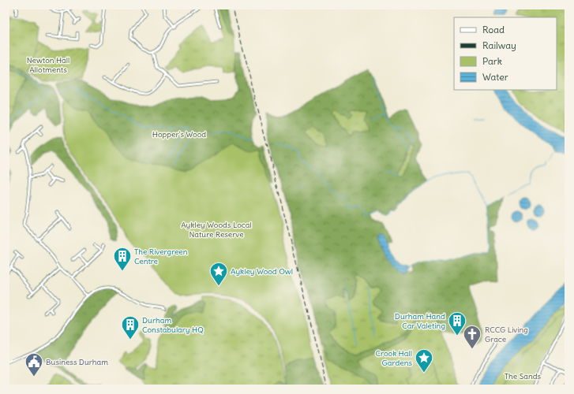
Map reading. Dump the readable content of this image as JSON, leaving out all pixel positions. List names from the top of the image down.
{
  "parks": [
    "Newton Hall Allotments",
    "Hopper's Wood",
    "Aykley Woods Local Nature Reserve",
    "The Sands"
  ],
  "places": {
    "building": ["The Rivergreen Centre", "Durham Hand Car Valeting", "Durham Constabulary HQ"],
    "place": ["Aykley Wood Owl", "Crook Hall Gardens"],
    "church": ["RCCG Living Grace"],
    "public building": ["Business Durham"]
  },
  "legend": [
    "Road",
    "Railway",
    "Park",
    "Water"
  ]
}
